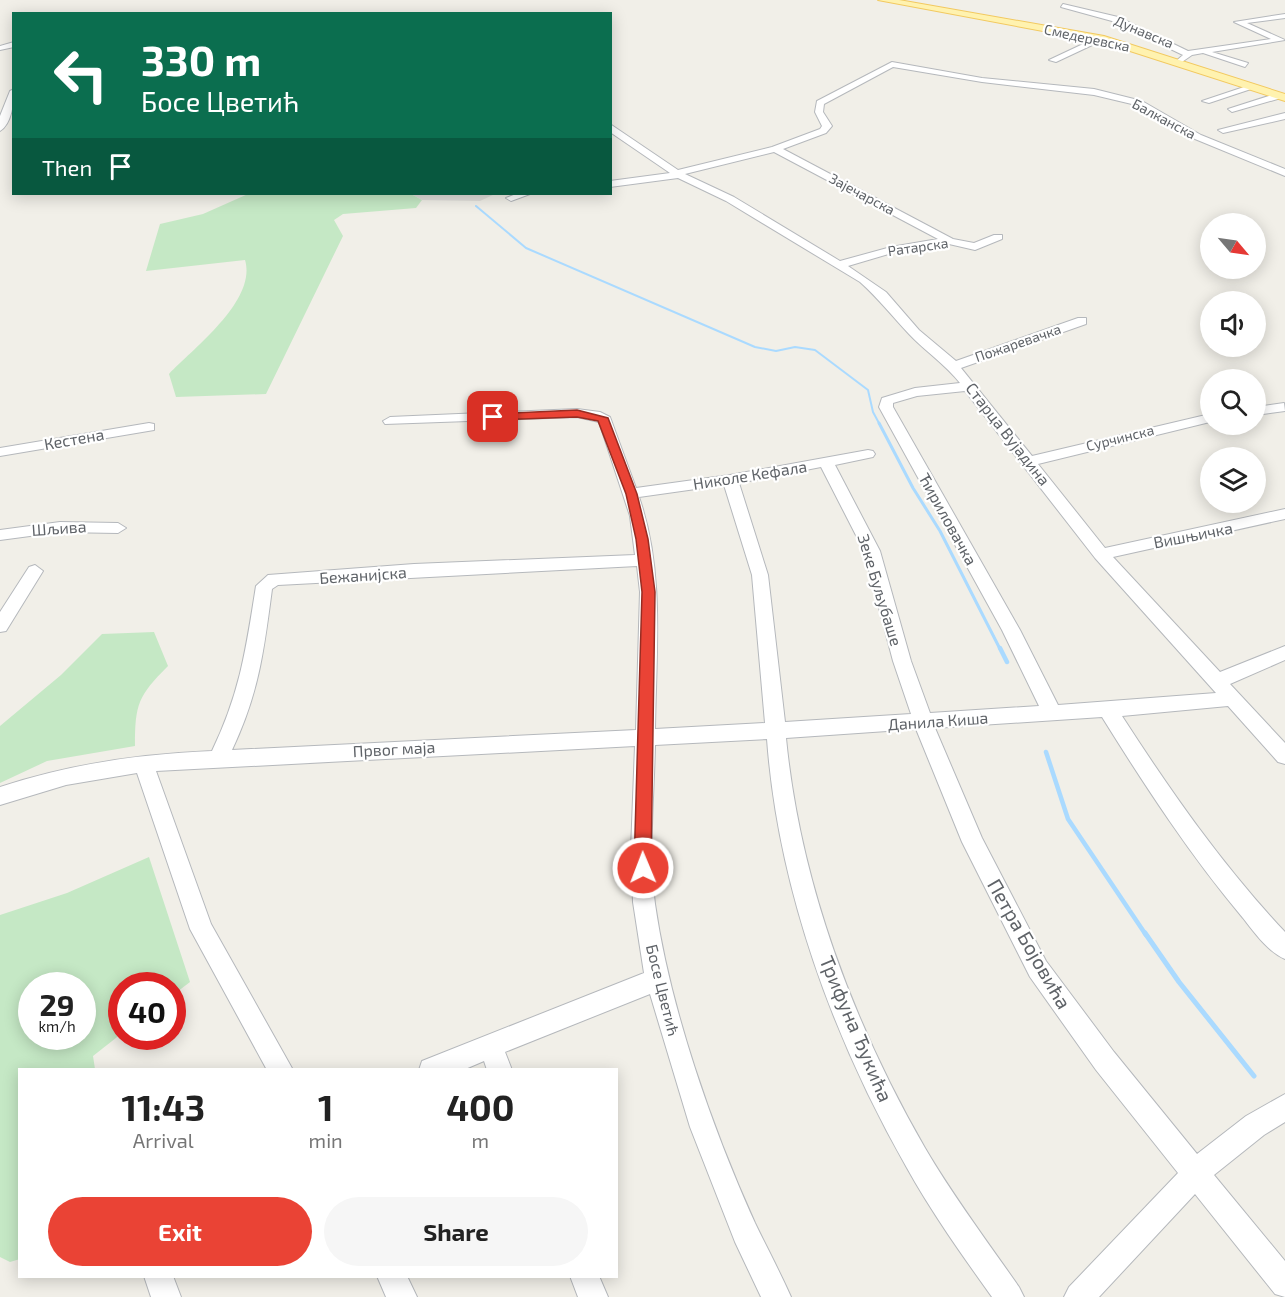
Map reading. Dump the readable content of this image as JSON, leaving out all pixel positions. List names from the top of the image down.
{
  "streets": {
    "main road": ["Смедеревска"],
    "street": [
      "Дунавска",
      "Балканска",
      "Зајечарска",
      "Ратарска",
      "Пожаревачка",
      "Старца Вујадина",
      "Сурчинска",
      "Кестена",
      "Николе Кефала",
      "Ћириловачка",
      "Шљива",
      "Вишњичка",
      "Бежанијска",
      "Зеке Буљубаше",
      "Данила Киша",
      "Првог маја",
      "Петра Бојовића",
      "Босе Цветић",
      "Трифуна Ђукића"
    ]
  },
  "crossings": [
    ["Дунавска", "Смедеревска"],
    ["Балканска", "Зајечарска"],
    ["Зајечарска", "Ратарска"],
    ["Ратарска", "Старца Вујадина"],
    ["Пожаревачка", "Старца Вујадина"],
    ["Старца Вујадина", "Сурчинска"],
    ["Старца Вујадина", "Ћириловачка"],
    ["Старца Вујадина", "Вишњичка"],
    ["Старца Вујадина", "Данила Киша"],
    ["Николе Кефала", "Зеке Буљубаше"],
    ["Николе Кефала", "Босе Цветић"],
    ["Николе Кефала", "Трифуна Ђукића"],
    ["Ћириловачка", "Данила Киша"],
    ["Бежанијска", "Првог маја"],
    ["Бежанијска", "Босе Цветић"],
    ["Зеке Буљубаше", "Данила Киша"],
    ["Зеке Буљубаше", "Петра Бојовића"],
    ["Данила Киша", "Првог маја"],
    ["Данила Киша", "Петра Бојовића"],
    ["Данила Киша", "Босе Цветић"],
    ["Данила Киша", "Трифуна Ђукића"],
    ["Првог маја", "Босе Цветић"]
  ],
  "north": "bottom right",
  "page": {
    "turn": ["330 m", "Босе Цветић"],
    "then": "Then",
    "speed": "29 km/h",
    "limit": "40",
    "eta": [
      "11:43",
      "Arrival",
      "1",
      "min",
      "400",
      "m"
    ],
    "buttons": ["Exit", "Share"]
  }
}
